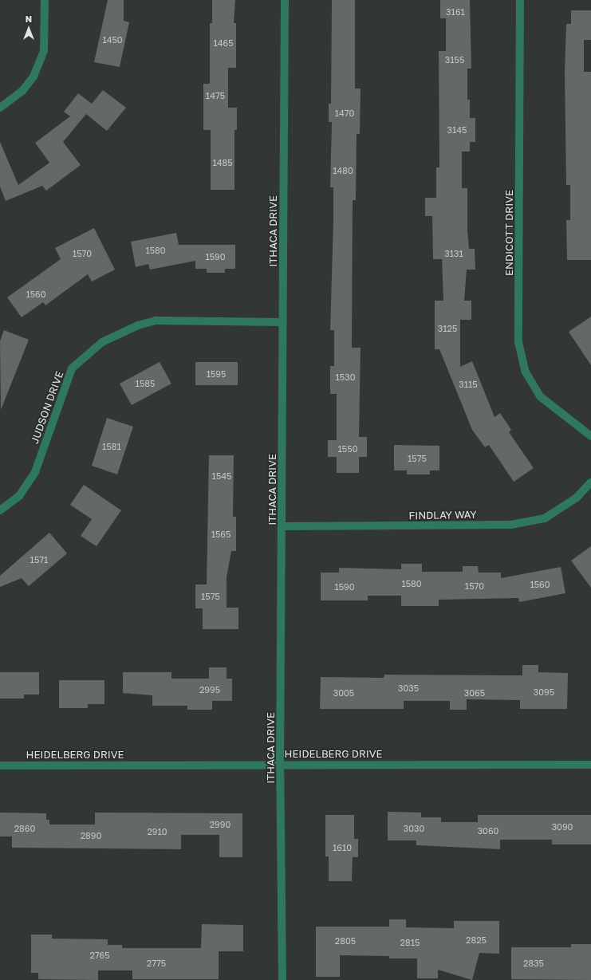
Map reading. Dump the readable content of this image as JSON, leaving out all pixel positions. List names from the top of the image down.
{
  "streets": {
    "street": [
      "ITHACA DRIVE",
      "ENDICOTT DRIVE",
      "JUDSON DRIVE",
      "FINDLAY WAY",
      "HEIDELBERG DRIVE"
    ]
  },
  "crossings": [
    ["ITHACA DRIVE", "JUDSON DRIVE"],
    ["ITHACA DRIVE", "FINDLAY WAY"],
    ["ITHACA DRIVE", "HEIDELBERG DRIVE"]
  ],
  "house_numbers": [
    "3161",
    "1450",
    "1465",
    "3155",
    "1475",
    "1470",
    "3145",
    "1485",
    "1480",
    "1580",
    "1570",
    "3131",
    "1590",
    "1560",
    "3125",
    "1595",
    "1530",
    "1585",
    "3115",
    "1581",
    "1550",
    "1575",
    "1545",
    "1565",
    "1571",
    "1580",
    "1560",
    "1570",
    "1590",
    "1575",
    "3035",
    "2995",
    "3095",
    "3005",
    "3065",
    "2990",
    "3090",
    "2860",
    "3030",
    "3060",
    "2910",
    "2890",
    "1610",
    "2825",
    "2805",
    "2815",
    "2765",
    "2775",
    "2835"
  ],
  "north": "top"
}
